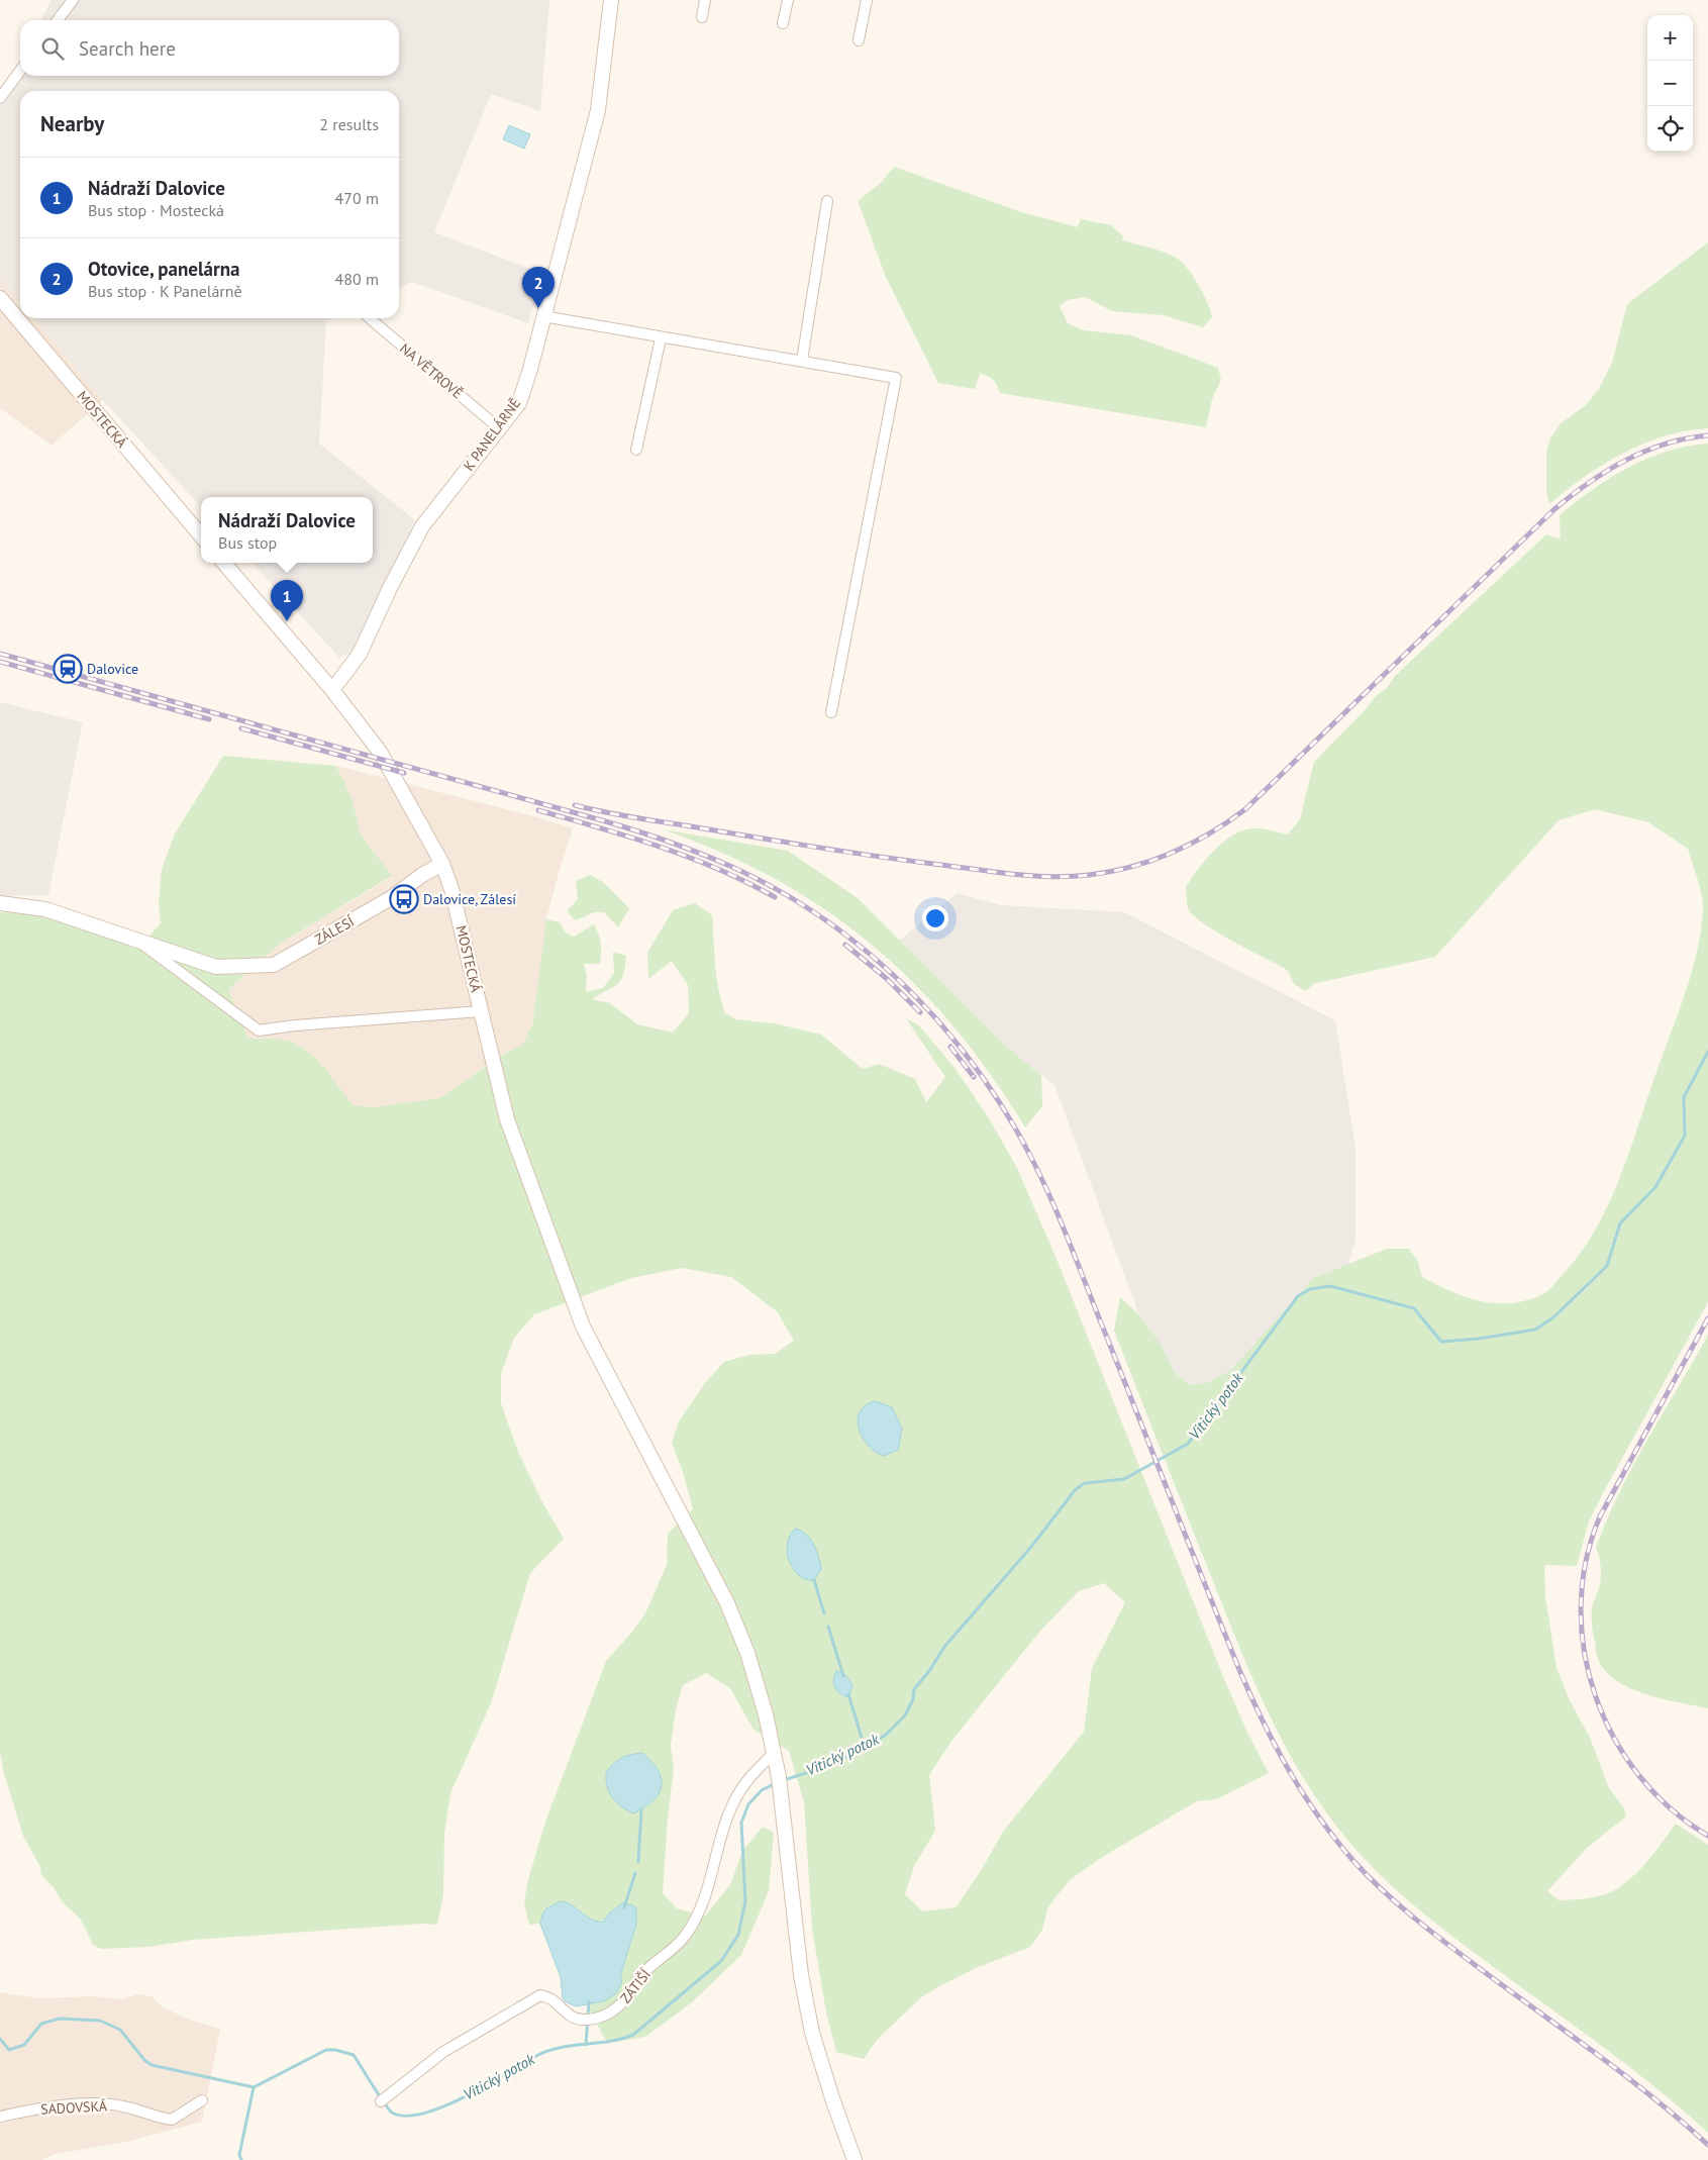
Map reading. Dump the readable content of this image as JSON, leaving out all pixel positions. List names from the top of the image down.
{
  "streets": {
    "street": [
      "NA VĚTROVĚ",
      "MOSTECKÁ",
      "K PANELÁRNĚ",
      "ZÁLESÍ",
      "ZÁTIŠÍ",
      "SADOVSKÁ"
    ]
  },
  "crossings": [
    ["NA VĚTROVĚ", "K PANELÁRNĚ"],
    ["MOSTECKÁ", "K PANELÁRNĚ"],
    ["MOSTECKÁ", "ZÁLESÍ"],
    ["MOSTECKÁ", "ZÁTIŠÍ"]
  ],
  "water": ["Vitický potok"],
  "places": {
    "station": ["Dalovice"],
    "bus stop": ["Dalovice, Zálesí"]
  },
  "page": {
    "map_buttons": ["+", "−"],
    "search": "Search here",
    "heading": ["Nearby", "2 results"],
    "list": [
      {
        "mark": "1",
        "name": "Nádraží Dalovice",
        "note": "Bus stop · Mostecká",
        "value": "470 m"
      },
      {
        "mark": "2",
        "name": "Otovice, panelárna",
        "note": "Bus stop · K Panelárně",
        "value": "480 m"
      }
    ],
    "pins": ["2", "1"],
    "popup": ["Nádraží Dalovice", "Bus stop"]
  }
}
